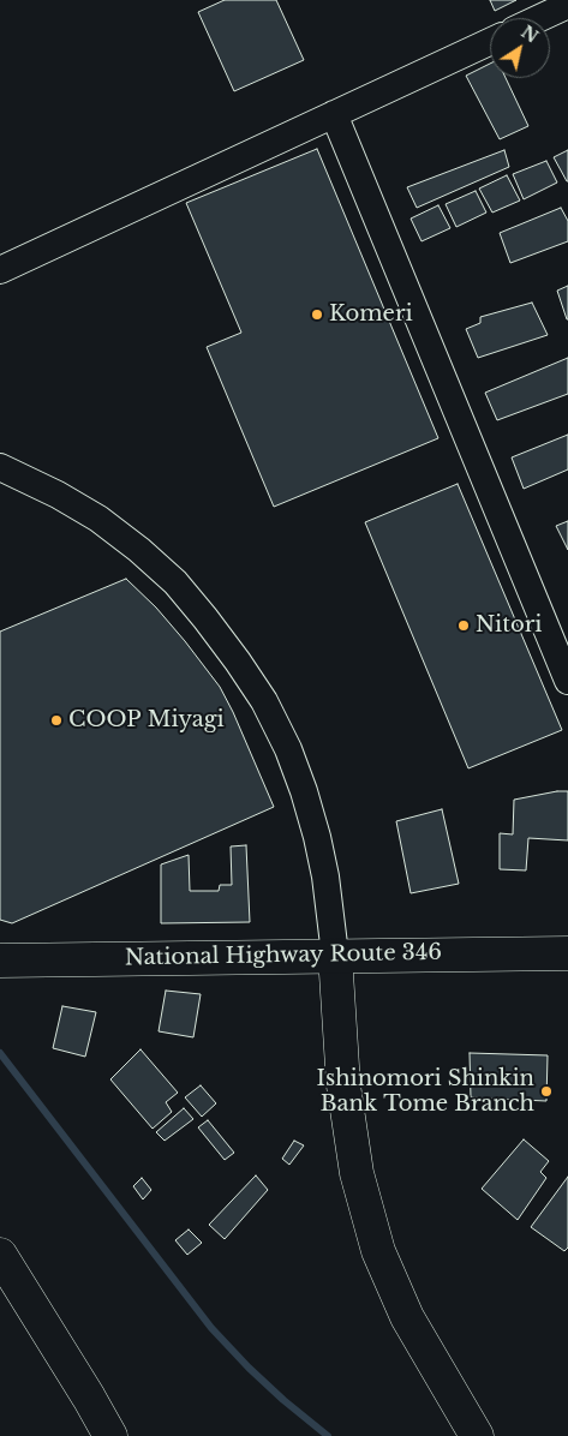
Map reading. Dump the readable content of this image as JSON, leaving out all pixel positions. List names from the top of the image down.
{
  "streets": {
    "main road": ["National Highway Route 346"]
  },
  "places": [
    "Komeri",
    "Nitori",
    "COOP Miyagi",
    "Ishinomori Shinkin Bank Tome Branch"
  ],
  "north": "top right"
}
